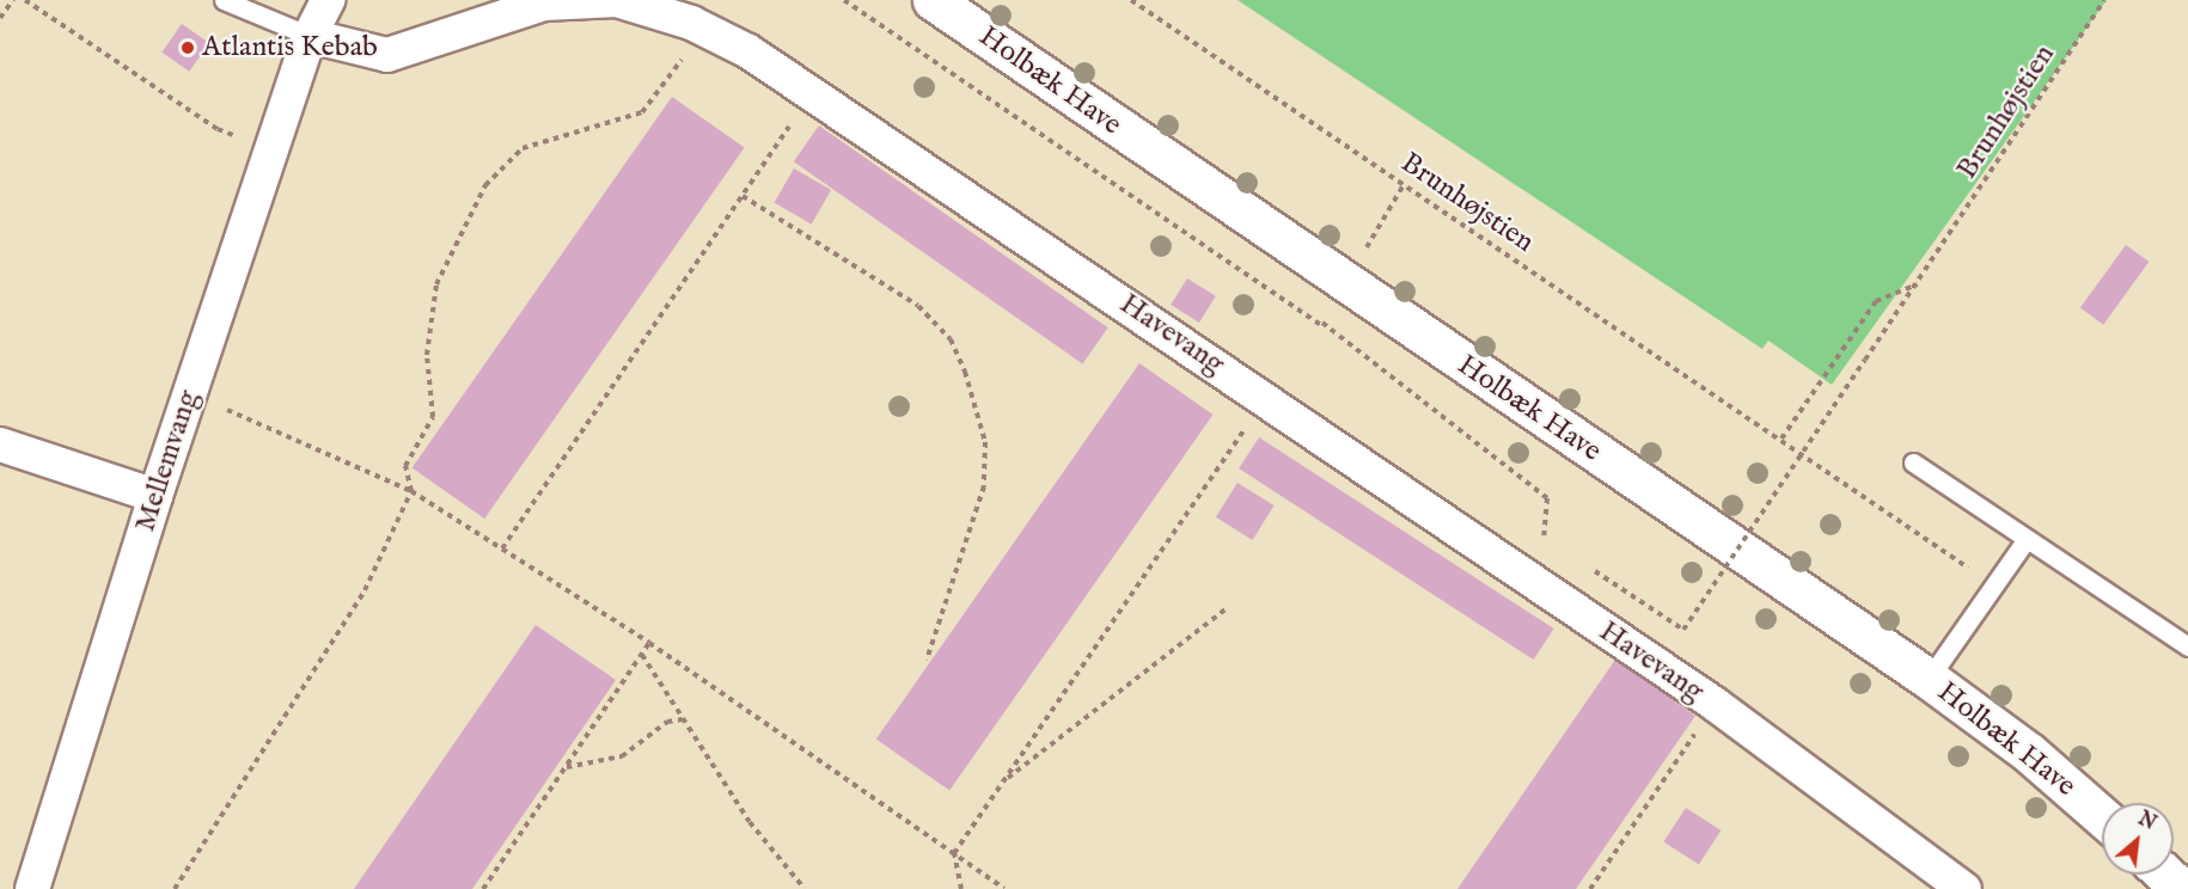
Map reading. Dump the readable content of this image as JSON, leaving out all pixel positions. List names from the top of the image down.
{
  "streets": {
    "street": ["Holbæk Have", "Havevang", "Mellemvang"],
    "path": ["Brunhøjstien"]
  },
  "crossings": [
    ["Havevang", "Mellemvang"]
  ],
  "places": ["Atlantis Kebab"],
  "north": "top right"
}
